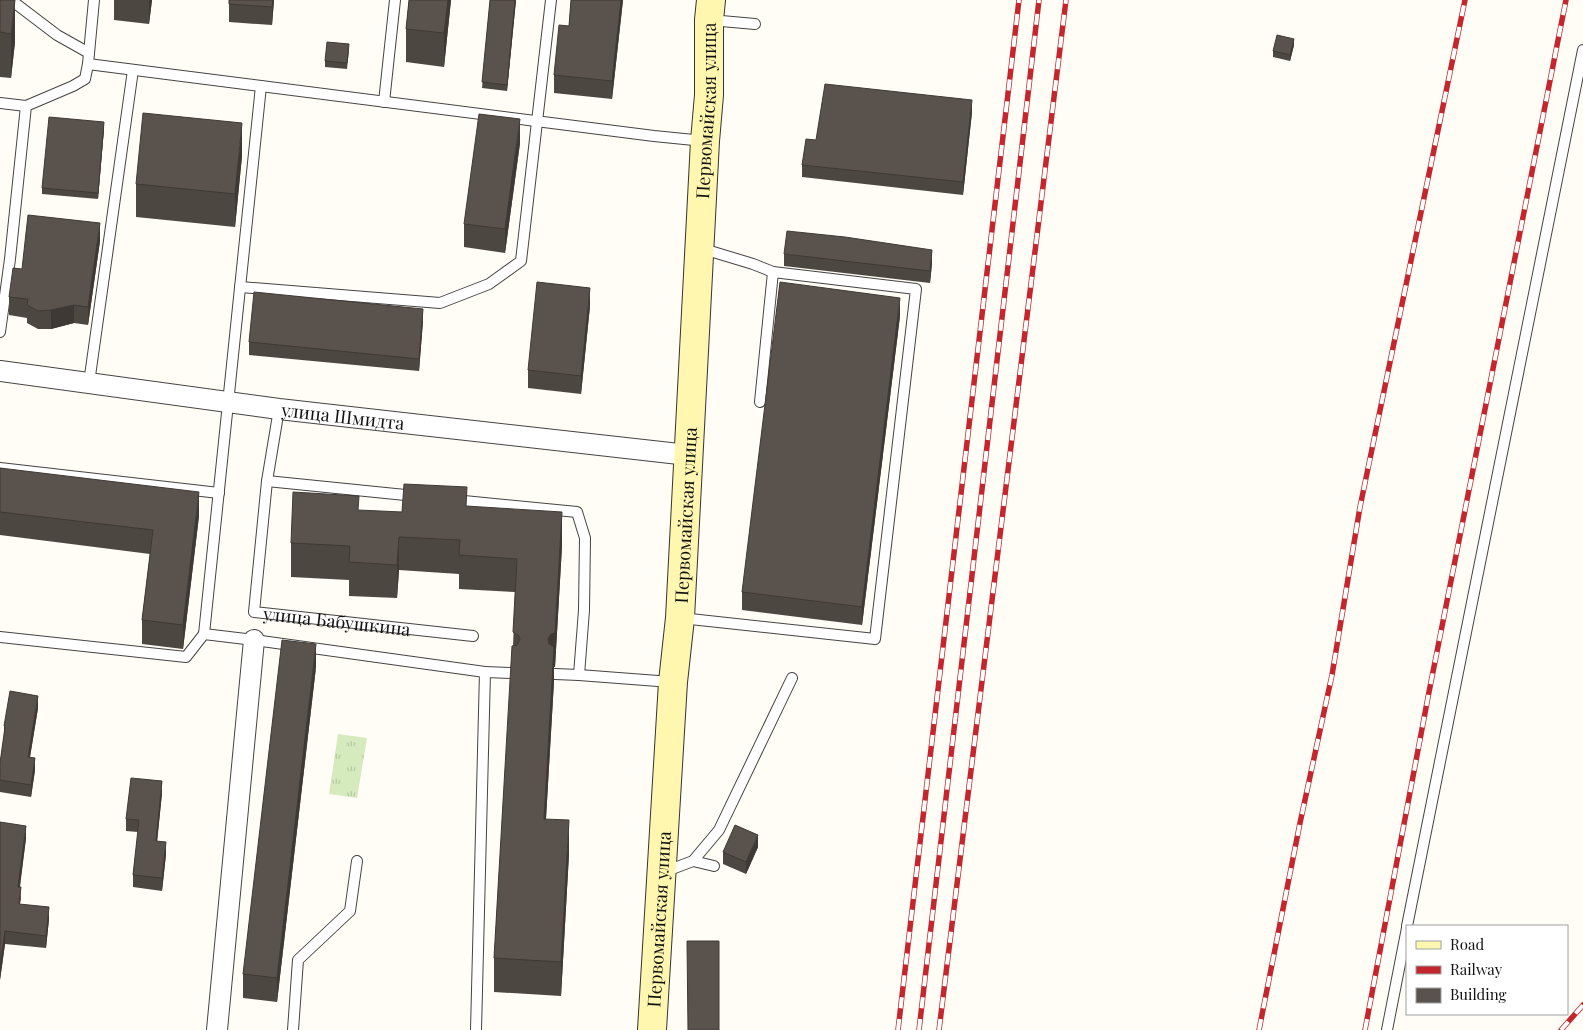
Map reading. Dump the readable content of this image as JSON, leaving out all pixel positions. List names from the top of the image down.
{
  "streets": {
    "main road": ["Первомайская улица"],
    "street": ["улица Шмидта", "улица Бабушкина"]
  },
  "crossings": [
    ["Первомайская улица", "улица Шмидта"],
    ["улица Шмидта", "улица Бабушкина"]
  ],
  "legend": ["Road", "Railway", "Building"]
}
